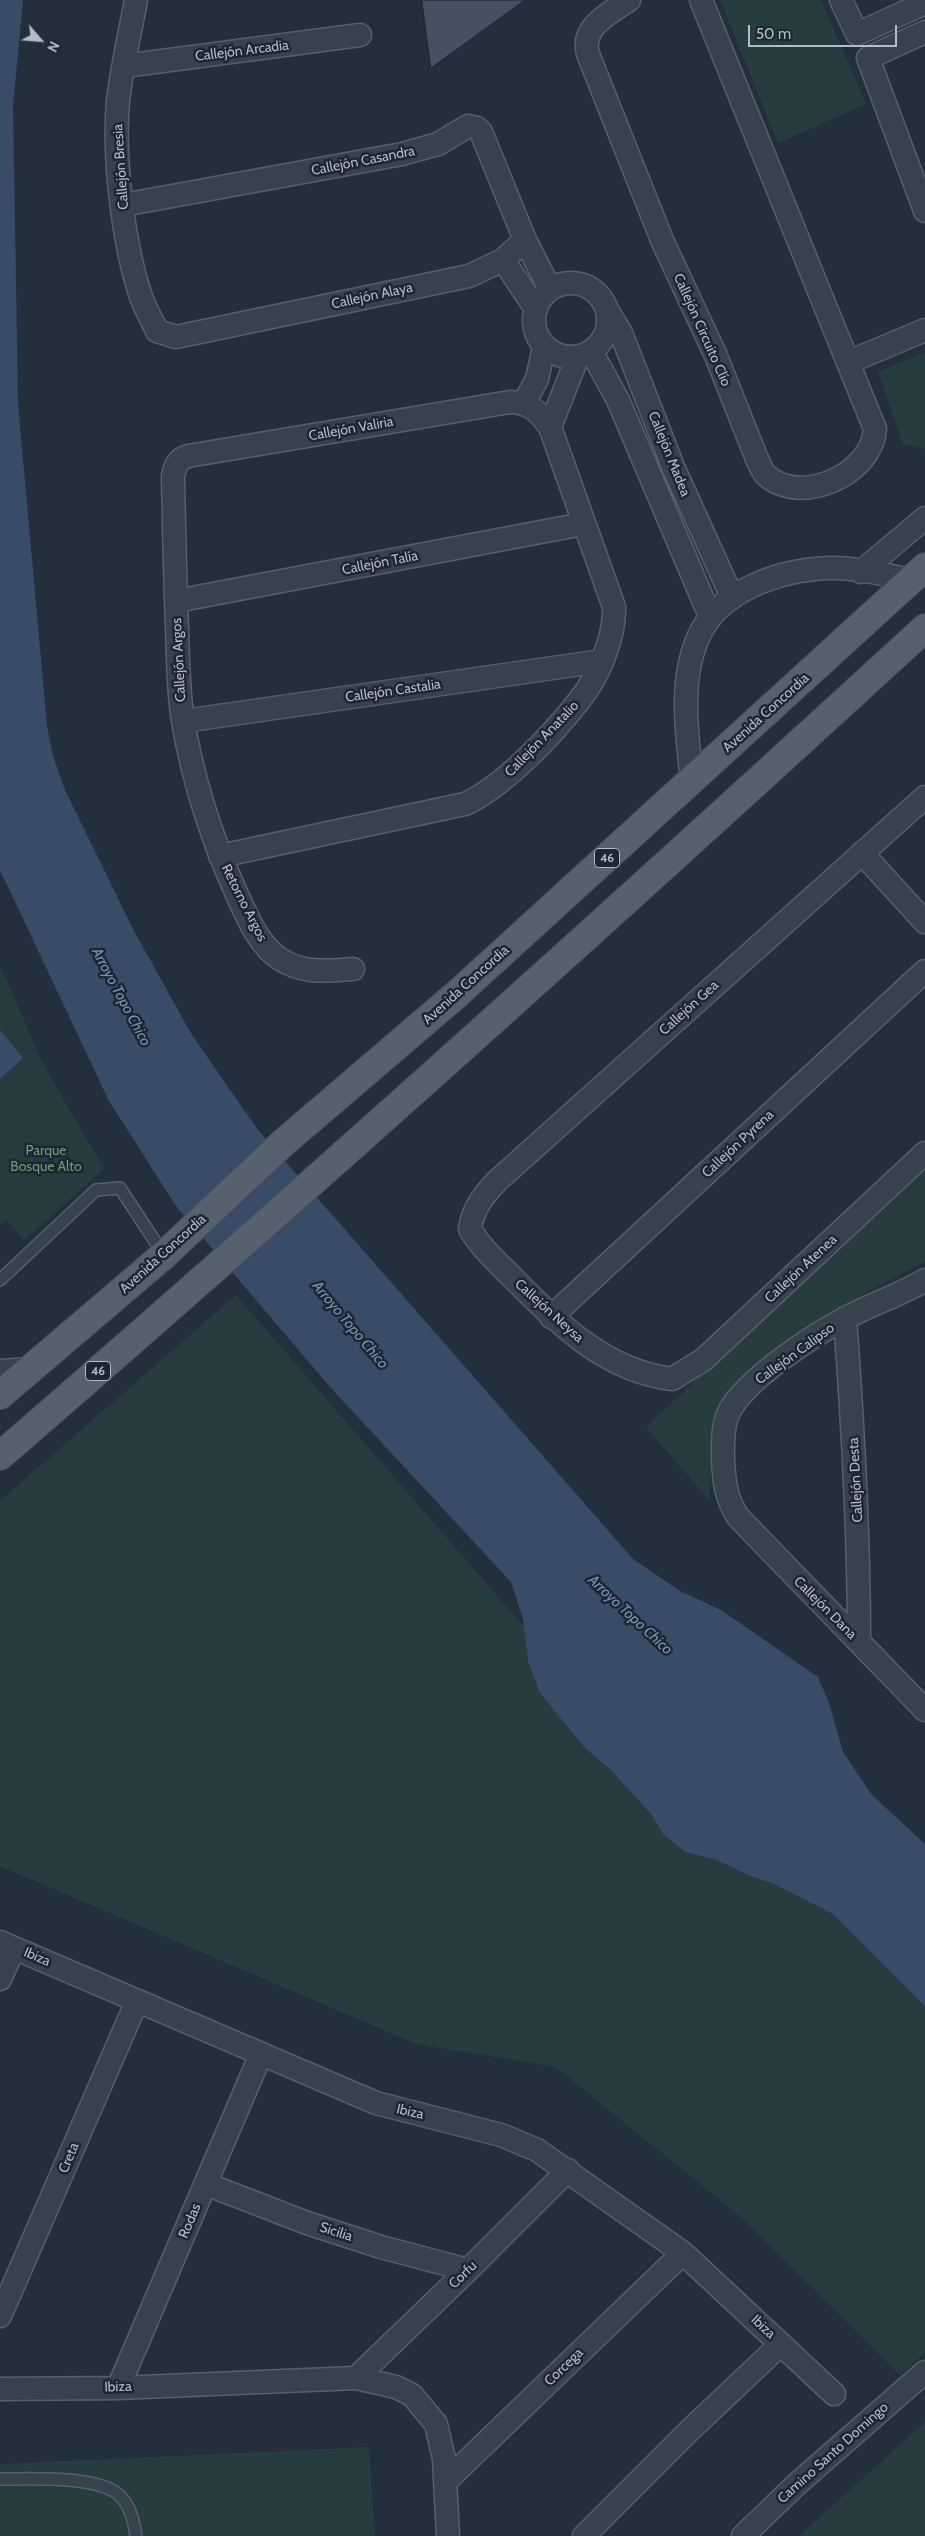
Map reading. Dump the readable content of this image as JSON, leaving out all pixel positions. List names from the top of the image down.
{
  "streets": {
    "main road": ["Avenida Concordia", "46"],
    "street": [
      "Callejón Arcadia",
      "Callejón Casandra",
      "Callejón Bresia",
      "Callejón Alaya",
      "Callejón Circuito Clío",
      "Callejón Valiria",
      "Callejón Madea",
      "Callejón Talía",
      "Callejón Argos",
      "Callejón Castalia",
      "Callejón Anatalio",
      "Retorno Argos",
      "Callejón Gea",
      "Callejón Pyrena",
      "Callejón Atenea",
      "Callejón Neysa",
      "Callejón Calipso",
      "Callejón Desta",
      "Callejón Dana",
      "Ibiza",
      "Creta",
      "Rodas",
      "Sicilia",
      "Corfu",
      "Corcega",
      "Camino Santo Domingo"
    ]
  },
  "crossings": [
    ["Callejón Arcadia", "Callejón Bresia"],
    ["Callejón Casandra", "Callejón Bresia"],
    ["Callejón Casandra", "Callejón Alaya"],
    ["Callejón Bresia", "Callejón Alaya"],
    ["Callejón Valiria", "Callejón Argos"],
    ["Callejón Valiria", "Callejón Anatalio"],
    ["Callejón Talía", "Callejón Argos"],
    ["Callejón Talía", "Callejón Anatalio"],
    ["Callejón Argos", "Callejón Castalia"],
    ["Callejón Argos", "Callejón Anatalio"],
    ["Callejón Argos", "Retorno Argos"],
    ["Callejón Castalia", "Callejón Anatalio"],
    ["Callejón Anatalio", "Retorno Argos"],
    ["Callejón Gea", "Callejón Neysa"],
    ["Callejón Pyrena", "Callejón Neysa"],
    ["Callejón Atenea", "Callejón Neysa"],
    ["Callejón Calipso", "Callejón Desta"],
    ["Callejón Calipso", "Callejón Dana"],
    ["Callejón Desta", "Callejón Dana"],
    ["Ibiza", "Creta"],
    ["Ibiza", "Rodas"],
    ["Ibiza", "Corfu"],
    ["Ibiza", "Corcega"],
    ["Rodas", "Sicilia"],
    ["Sicilia", "Corfu"]
  ],
  "water": ["Arroyo Topo Chico"],
  "parks": ["Parque Bosque Alto"],
  "scale_bar": "50 m",
  "north": "bottom right"
}
